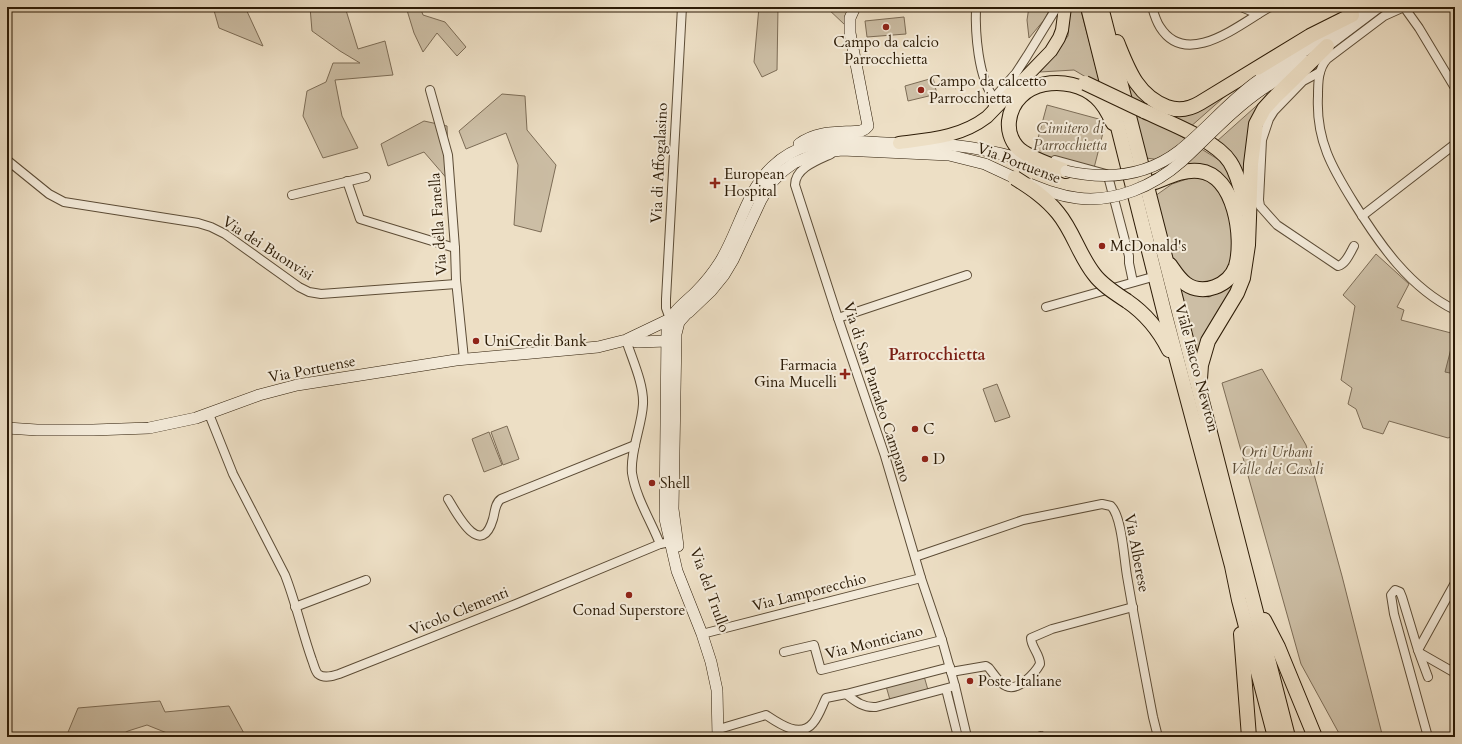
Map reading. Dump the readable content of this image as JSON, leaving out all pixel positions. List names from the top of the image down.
{
  "streets": {
    "highway": ["Viale Isacco Newton"],
    "main road": ["Via Portuense", "Via del Trullo"],
    "street": [
      "Via di Affogalasino",
      "Via della Fanella",
      "Via dei Buonvisi",
      "Via di San Pantaleo Campano",
      "Via Alberese",
      "Via Lamporecchio",
      "Vicolo Clementi",
      "Via Monticiano"
    ]
  },
  "crossings": [
    ["Via di Affogalasino", "Via Portuense"],
    ["Via di Affogalasino", "Via del Trullo"],
    ["Via Portuense", "Via della Fanella"],
    ["Via Portuense", "Via di San Pantaleo Campano"],
    ["Via Portuense", "Via del Trullo"],
    ["Via Portuense", "Vicolo Clementi"],
    ["Via della Fanella", "Via dei Buonvisi"],
    ["Via di San Pantaleo Campano", "Via Alberese"],
    ["Via di San Pantaleo Campano", "Via Lamporecchio"],
    ["Via di San Pantaleo Campano", "Via Monticiano"],
    ["Via del Trullo", "Via Lamporecchio"],
    ["Via del Trullo", "Vicolo Clementi"]
  ],
  "districts": ["Parrocchietta"],
  "parks": ["Cimitero di Parrocchietta", "Orti Urbani Valle dei Casali"],
  "places": {
    "other": [
      "Campo da calcio Parrocchietta",
      "Campo da calcetto Parrocchietta",
      "McDonald's",
      "UniCredit Bank",
      "C",
      "D",
      "Shell",
      "Conad Superstore",
      "Poste Italiane"
    ],
    "health": ["European Hospital", "Farmacia Gina Mucelli"]
  }
}
